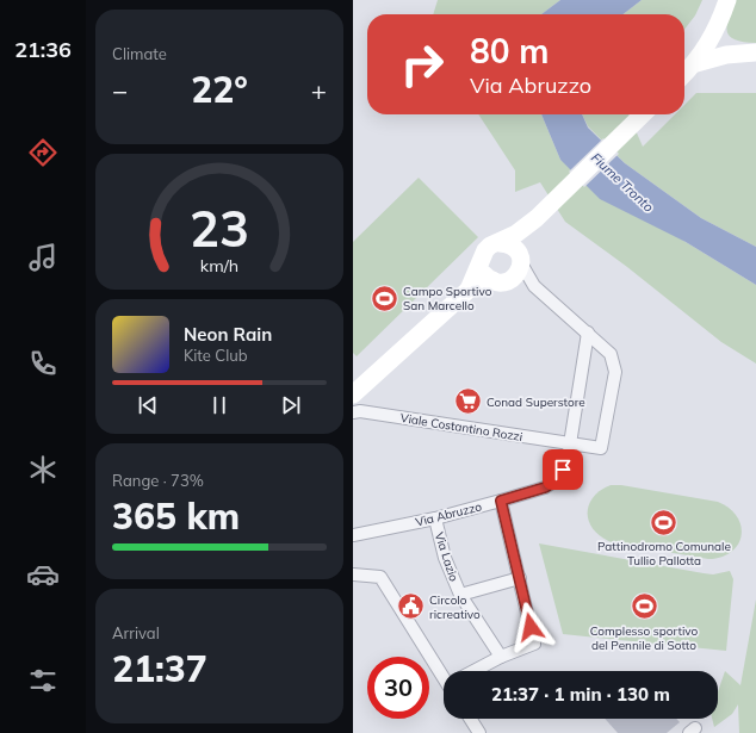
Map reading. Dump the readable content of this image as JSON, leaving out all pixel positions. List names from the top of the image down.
{
  "streets": {
    "street": ["Viale Costantino Rozzi", "Via Abruzzo", "Via Lazio"]
  },
  "crossings": [
    ["Viale Costantino Rozzi", "Via Abruzzo"],
    ["Via Abruzzo", "Via Lazio"]
  ],
  "water": ["Fiume Tronto"],
  "places": {
    "sports": ["Campo Sportivo San Marcello", "Pattinodromo Comunale Tullio Pallotta", "Complesso sportivo del Pennile di Sotto"],
    "supermarket": ["Conad Superstore"],
    "public building": ["Circolo ricreativo"]
  },
  "page": {
    "tabs": "21:36",
    "tile": [
      "Climate",
      ["Range · 73%", "365 km"],
      ["Arrival", "21:37"]
    ],
    "turn": ["80 m", "Via Abruzzo"],
    "heat": ["−", "22°", "+"],
    "song": ["Neon Rain", "Kite Club"],
    "limit": "30",
    "trip": "21:37 · 1 min · 130 m",
    "gauge": ["23", "km/h"]
  }
}
